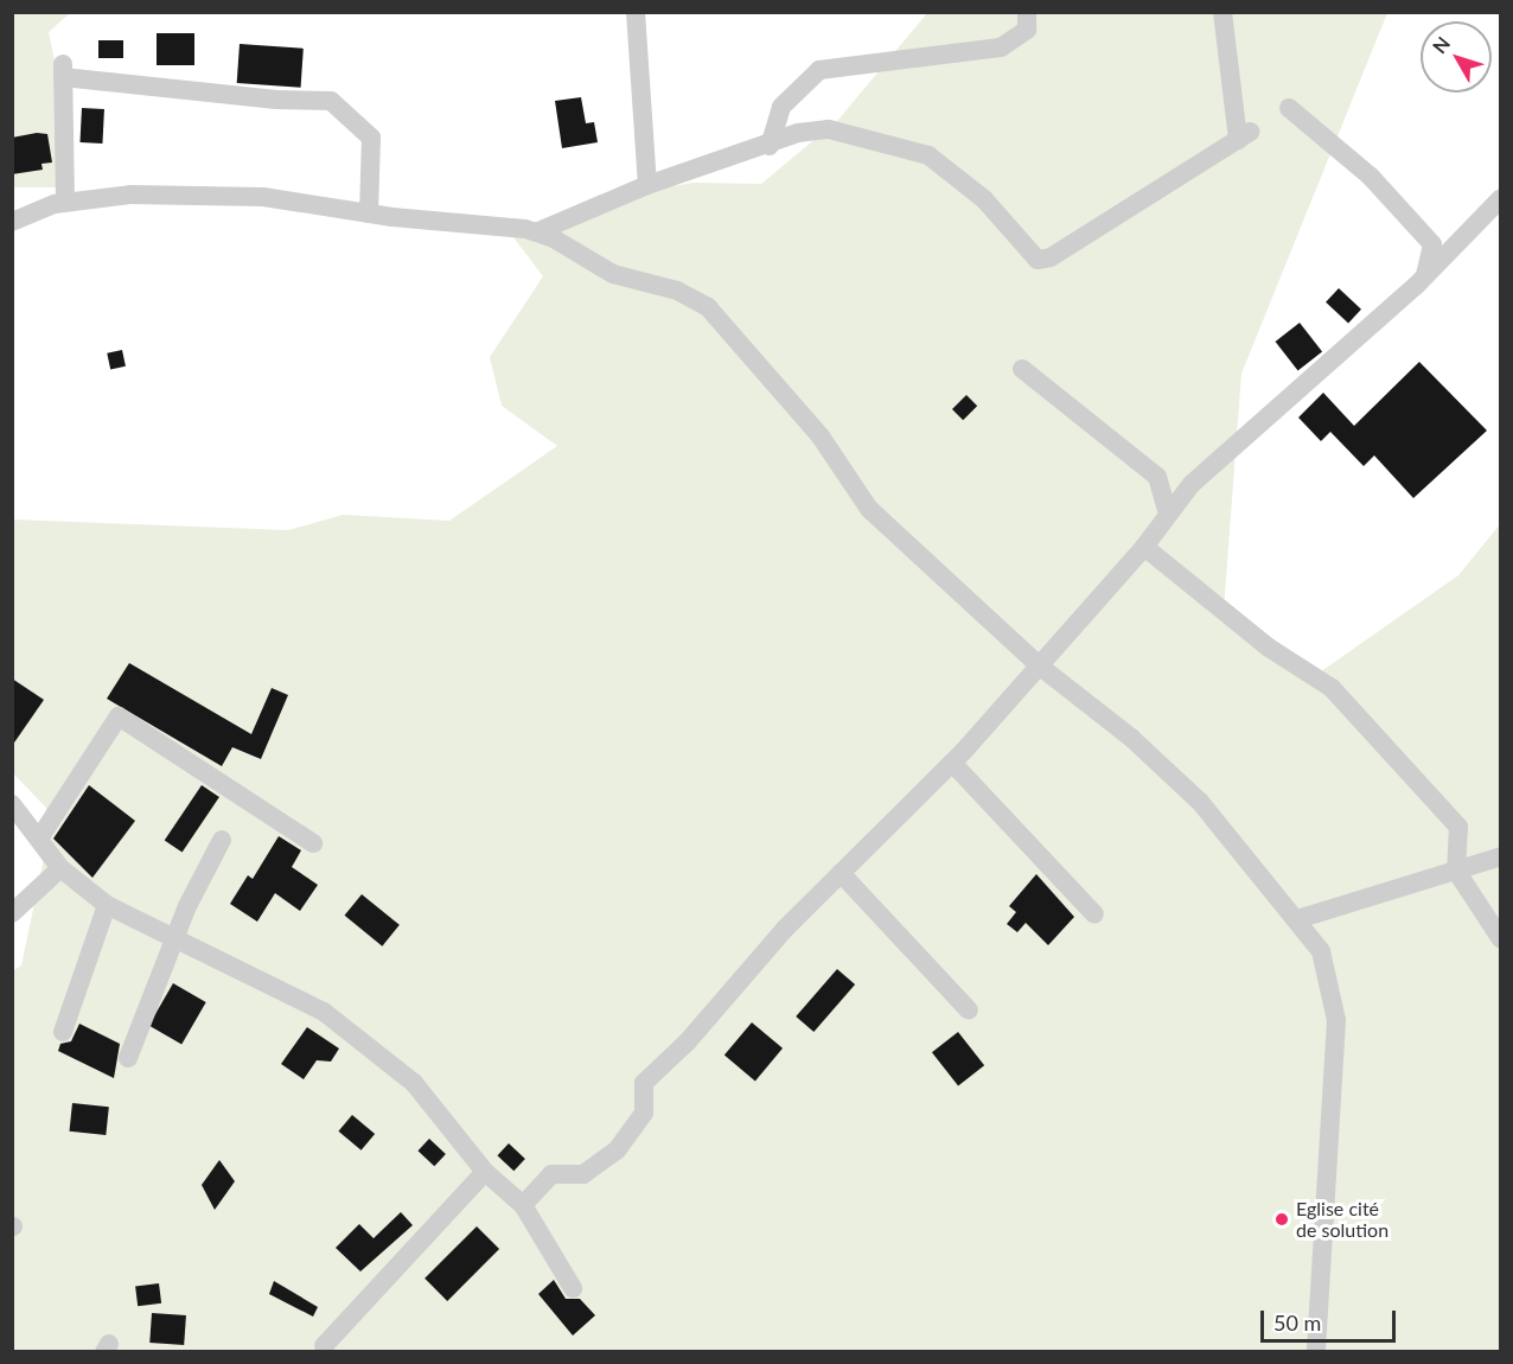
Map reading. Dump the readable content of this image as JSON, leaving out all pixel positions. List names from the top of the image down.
{
  "places": ["Eglise cité de solution"],
  "scale_bar": "50 m",
  "north": "top left"
}
